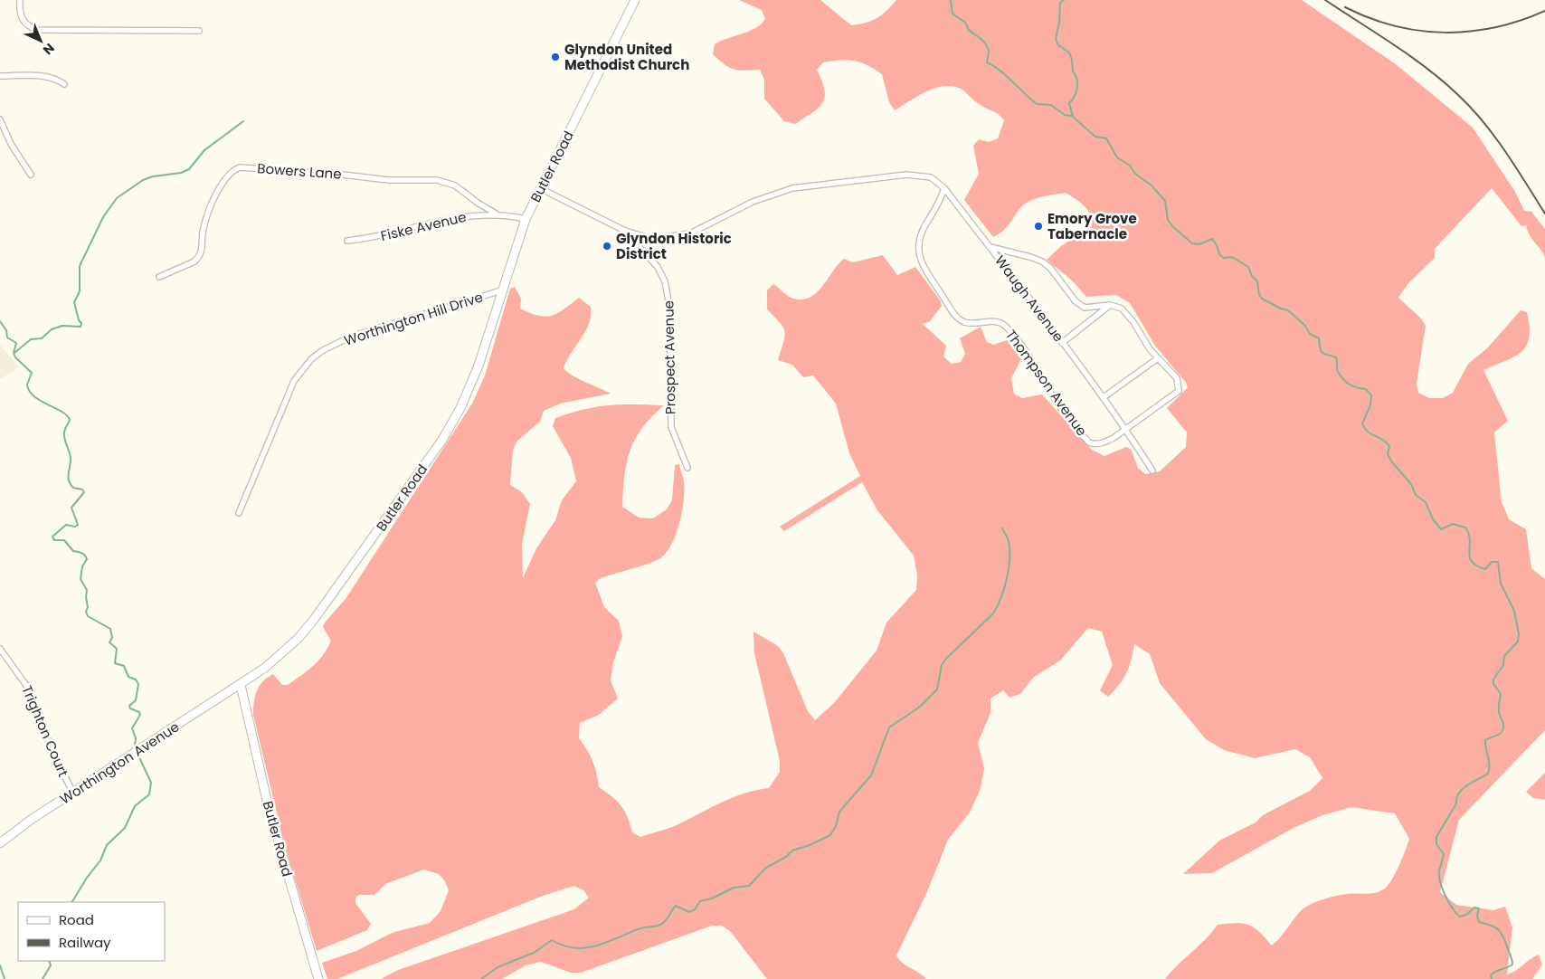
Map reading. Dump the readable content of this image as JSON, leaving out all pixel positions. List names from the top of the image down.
{
  "streets": {
    "main road": ["Butler Road", "Worthington Avenue"],
    "street": [
      "Bowers Lane",
      "Fiske Avenue",
      "Waugh Avenue",
      "Worthington Hill Drive",
      "Prospect Avenue",
      "Thompson Avenue",
      "Trighton Court"
    ]
  },
  "crossings": [
    ["Butler Road", "Fiske Avenue"],
    ["Butler Road", "Worthington Hill Drive"],
    ["Butler Road", "Worthington Avenue"],
    ["Bowers Lane", "Fiske Avenue"],
    ["Waugh Avenue", "Prospect Avenue"],
    ["Waugh Avenue", "Thompson Avenue"],
    ["Trighton Court", "Worthington Avenue"]
  ],
  "places": ["Glyndon United Methodist Church", "Emory Grove Tabernacle", "Glyndon Historic District"],
  "legend": ["Road", "Railway"],
  "north": "bottom right"
}
